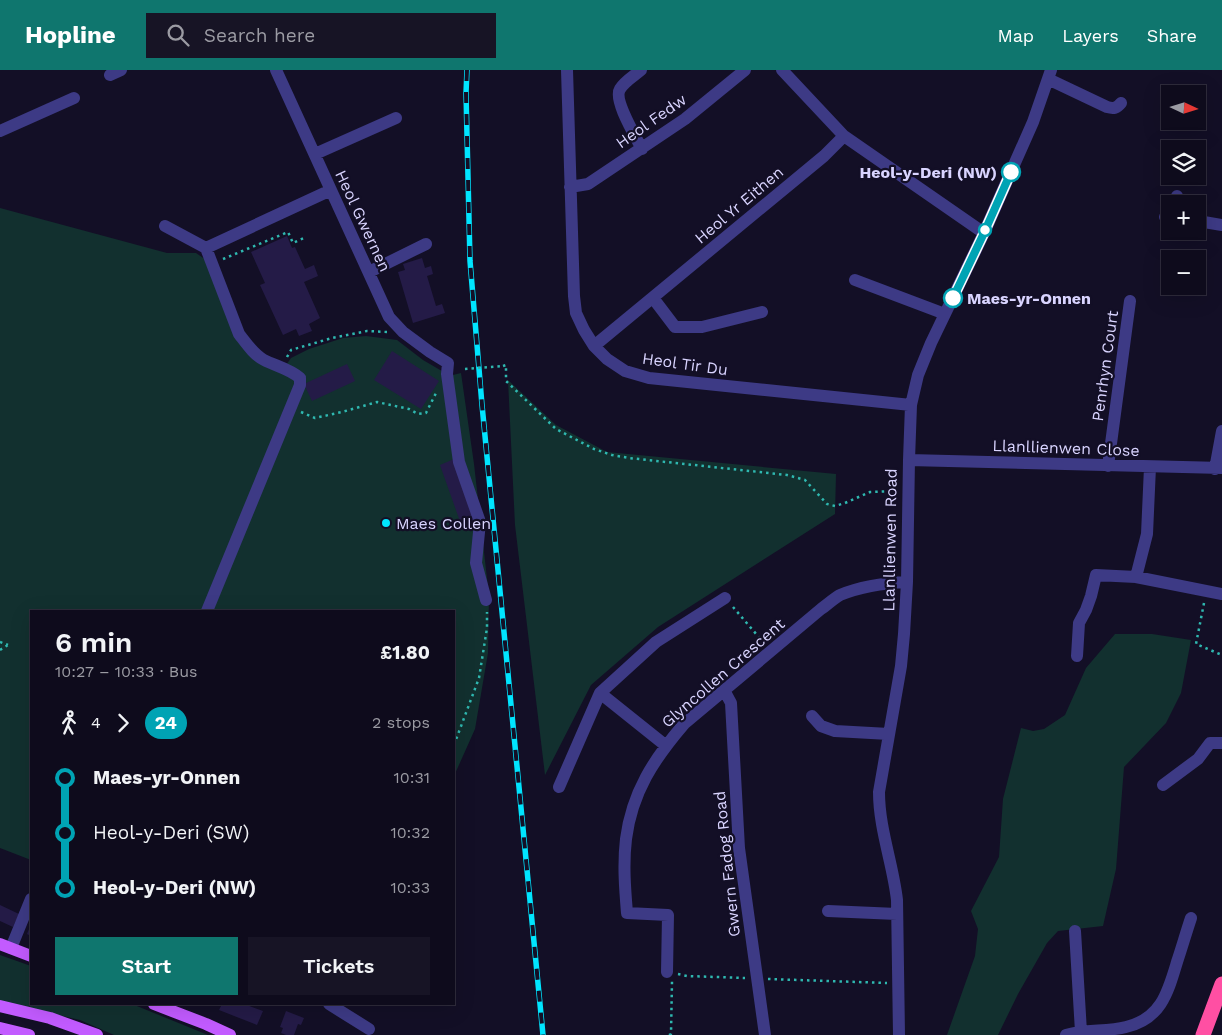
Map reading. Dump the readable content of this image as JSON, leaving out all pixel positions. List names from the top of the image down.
{
  "streets": {
    "street": [
      "Heol Fedw",
      "Heol Yr Eithen",
      "Heol Gwernen",
      "Heol Tir Du",
      "Penrhyn Court",
      "Llanllienwen Close",
      "Llanllienwen Road",
      "Glyncollen Crescent",
      "Gwern Fadog Road"
    ]
  },
  "crossings": [
    ["Heol Fedw", "Heol Tir Du"],
    ["Heol Yr Eithen", "Heol Tir Du"],
    ["Heol Tir Du", "Llanllienwen Road"],
    ["Penrhyn Court", "Llanllienwen Close"],
    ["Llanllienwen Close", "Llanllienwen Road"],
    ["Llanllienwen Road", "Glyncollen Crescent"],
    ["Glyncollen Crescent", "Gwern Fadog Road"]
  ],
  "places": ["Heol-y-Deri (NW)", "Maes-yr-Onnen", "Maes Collen"],
  "lines": ["bus line 24"],
  "north": "right",
  "page": {
    "header": "Hopline",
    "search": "Search here",
    "nav": ["Map", "Layers", "Share"],
    "map_buttons": ["+", "−"],
    "heading": ["6 min", "10:27 – 10:33 · Bus", "£1.80"],
    "legs": ["4", "24", "2 stops"],
    "list": [
      {
        "name": "Maes-yr-Onnen",
        "value": "10:31"
      },
      {
        "name": "Heol-y-Deri (SW)",
        "value": "10:32"
      },
      {
        "name": "Heol-y-Deri (NW)",
        "value": "10:33"
      }
    ],
    "buttons": ["Start", "Tickets"]
  }
}
